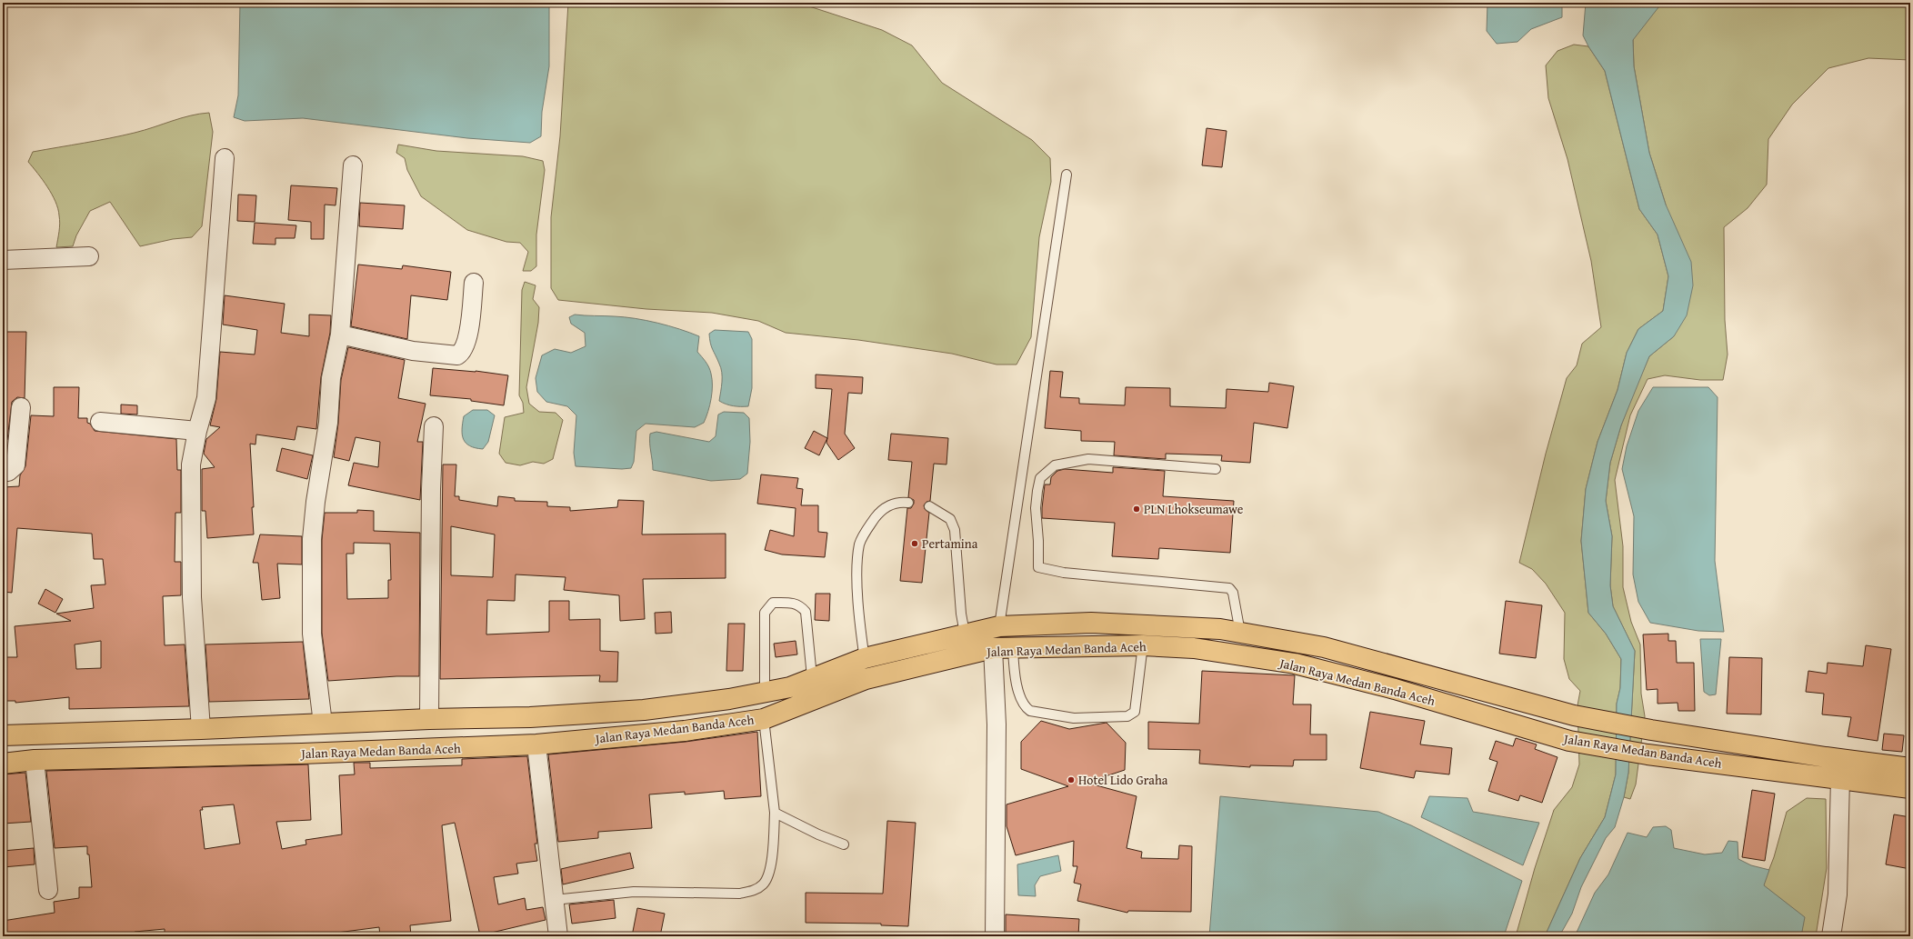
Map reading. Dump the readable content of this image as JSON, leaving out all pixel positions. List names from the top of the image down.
{
  "streets": {
    "highway": ["Jalan Raya Medan Banda Aceh"]
  },
  "places": ["PLN Lhokseumawe", "Pertamina", "Hotel Lido Graha"]
}
